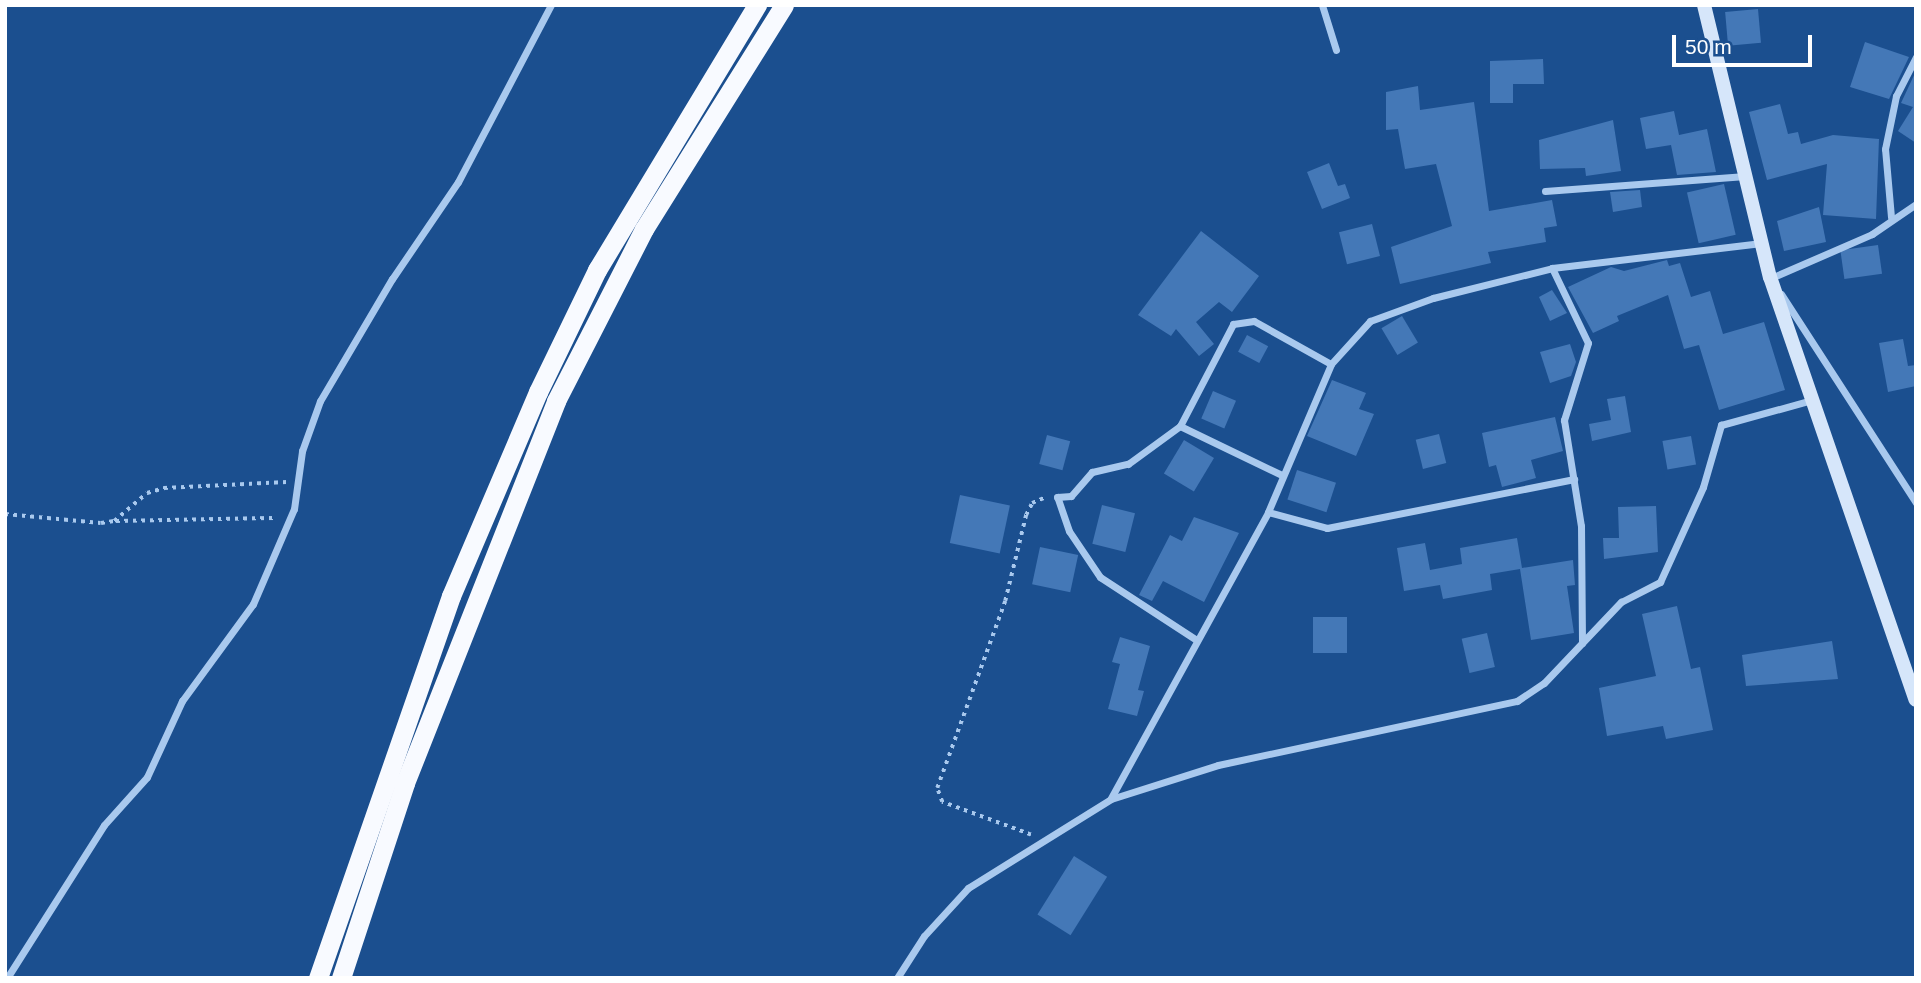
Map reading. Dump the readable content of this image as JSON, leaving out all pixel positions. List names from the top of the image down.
{
  "scale_bar": "50 m"
}
